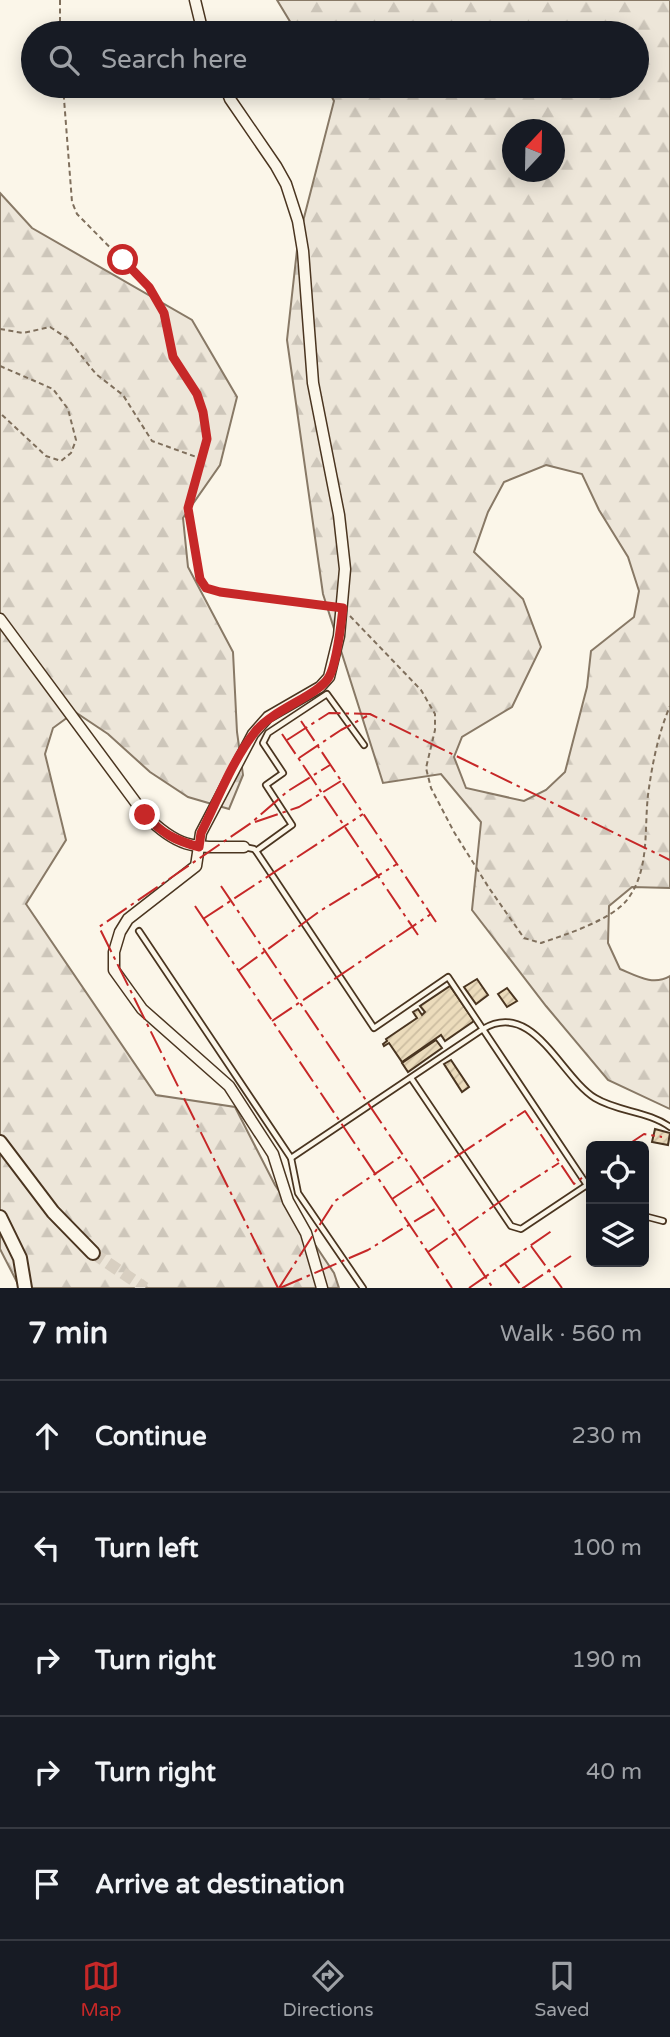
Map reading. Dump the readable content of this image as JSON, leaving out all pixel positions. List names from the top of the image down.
{
  "north": "top",
  "page": {
    "search": "Search here",
    "heading": ["7 min", "Walk · 560 m"],
    "list": [
      ["Continue", "230 m"],
      ["Turn left", "100 m"],
      ["Turn right", "190 m"],
      ["Turn right", "40 m"],
      "Arrive at destination"
    ],
    "nav": ["Map", "Directions", "Saved"]
  }
}
